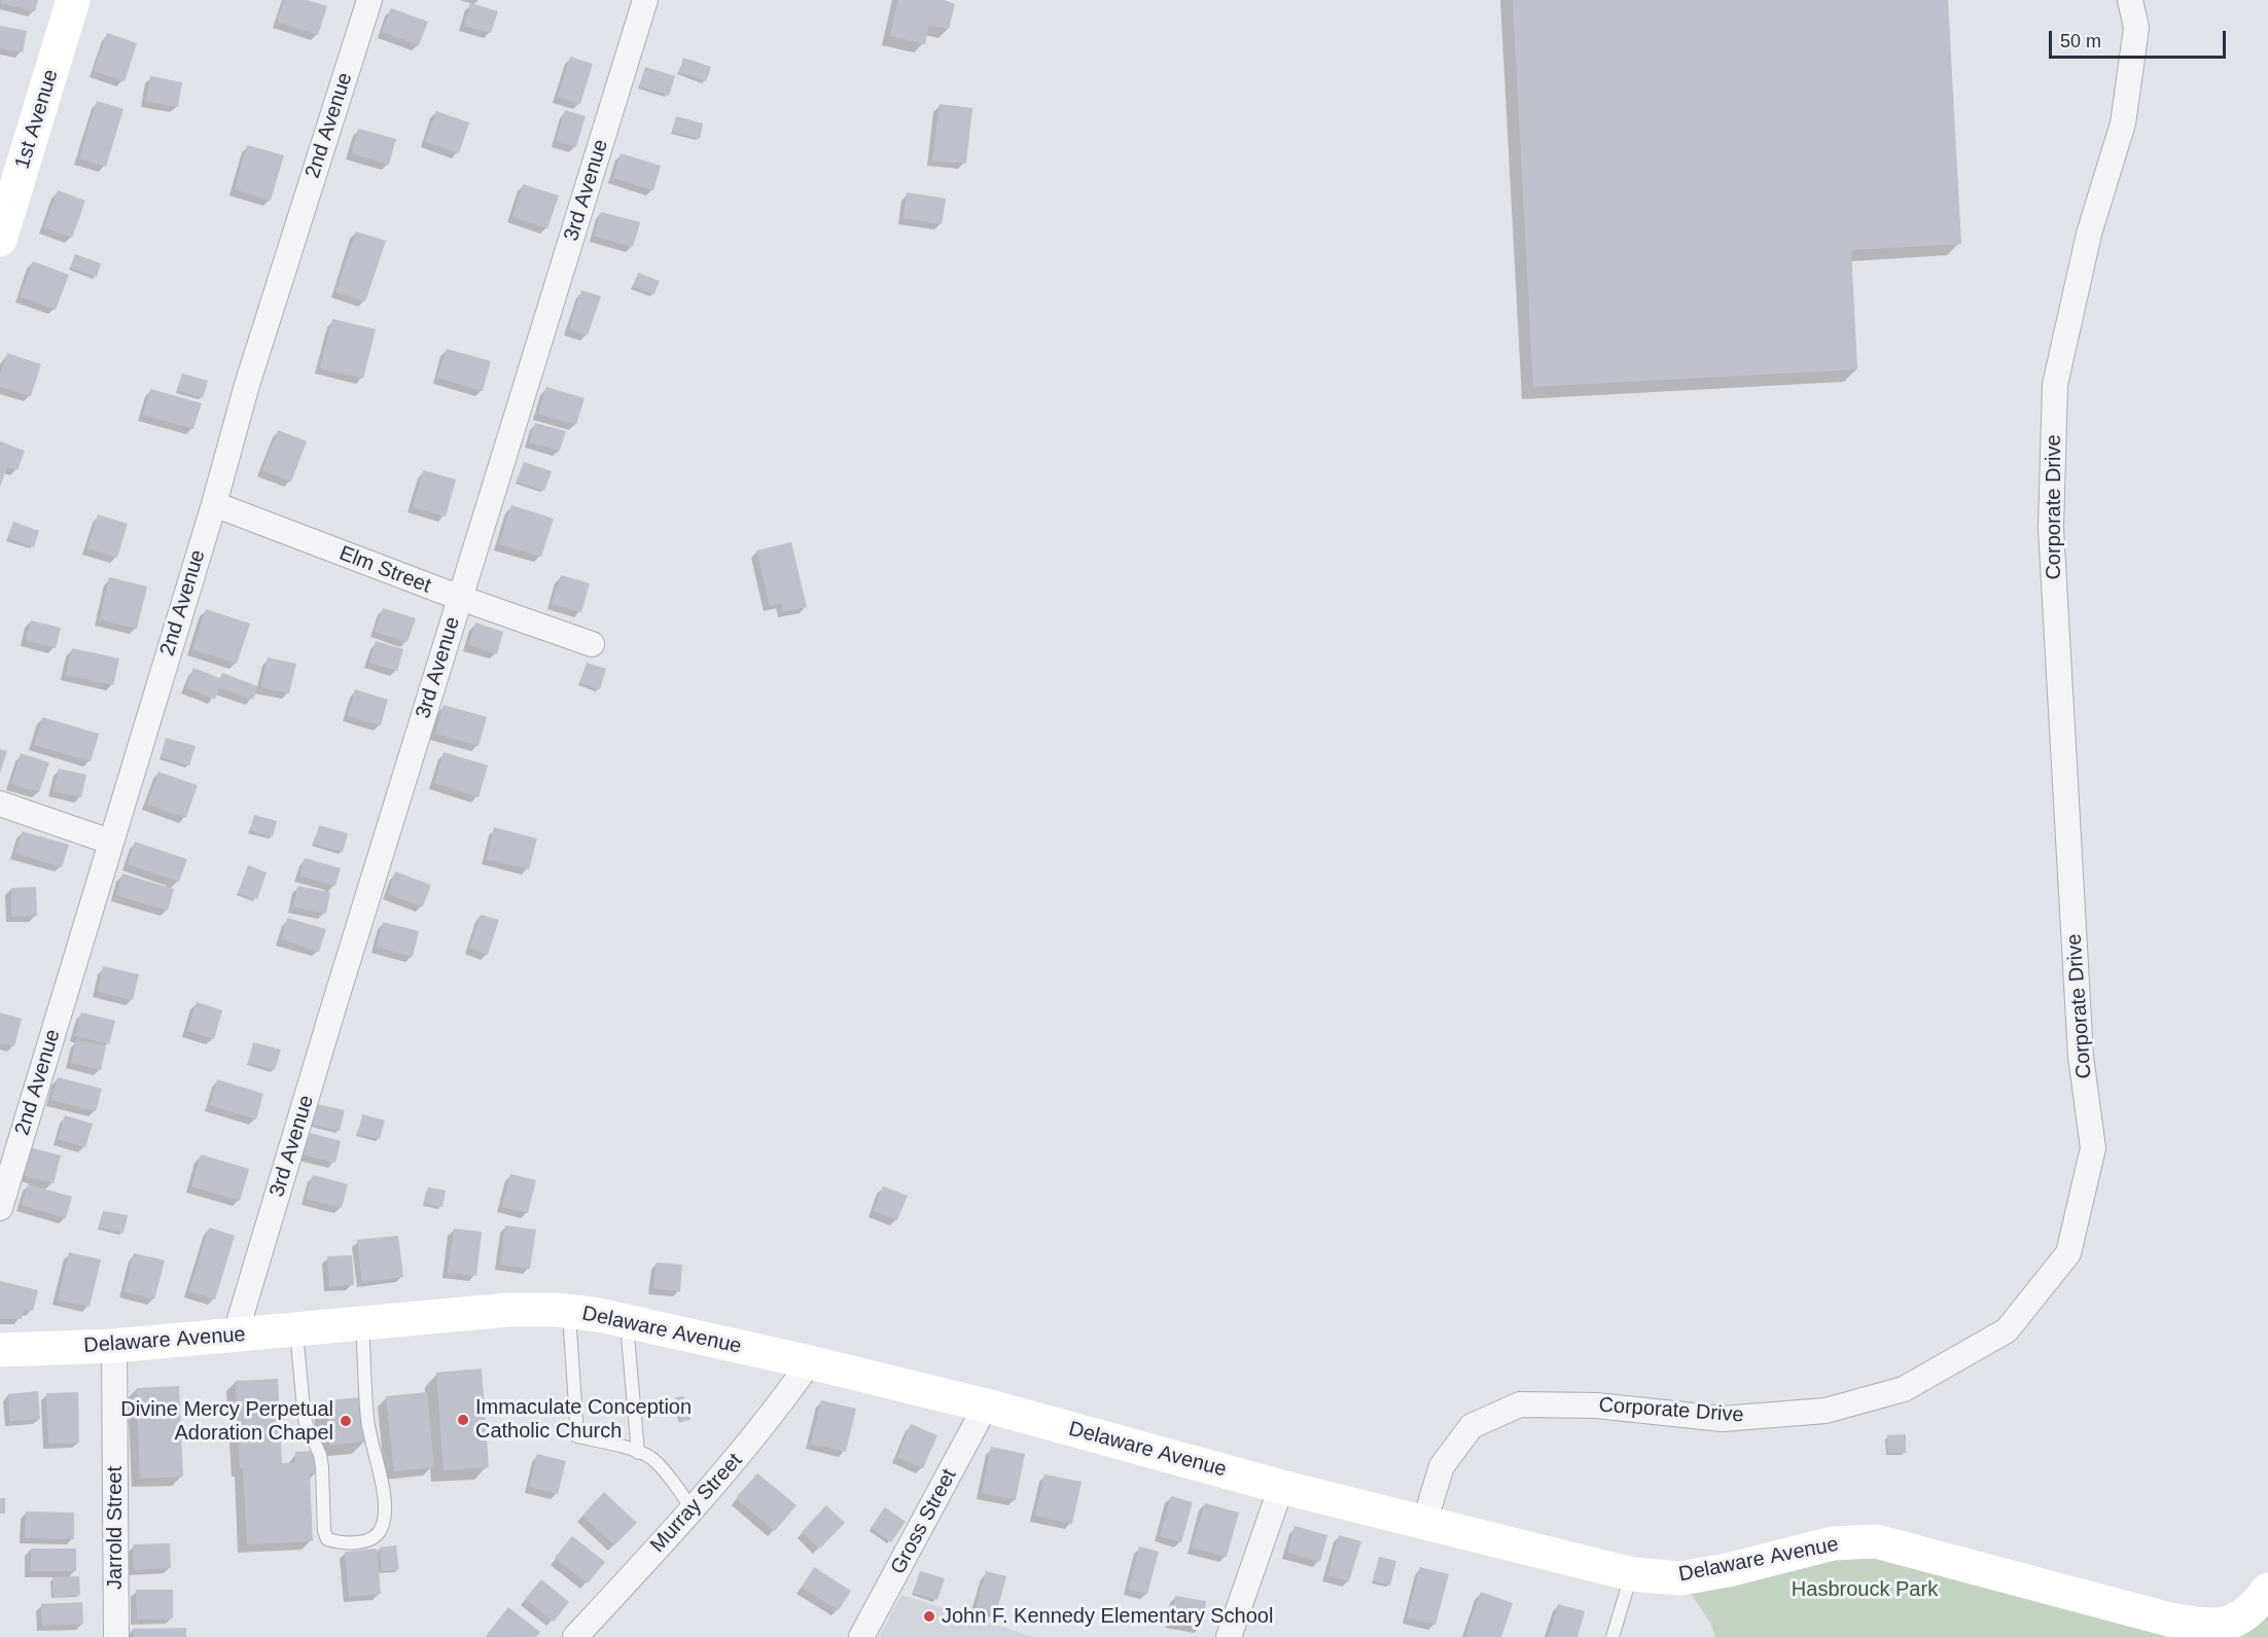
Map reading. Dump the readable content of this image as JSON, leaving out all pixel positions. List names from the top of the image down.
{
  "streets": {
    "street": [
      "1st Avenue",
      "2nd Avenue",
      "3rd Avenue",
      "Corporate Drive",
      "Elm Street",
      "Delaware Avenue",
      "Murray Street",
      "Gross Street",
      "Jarrold Street"
    ]
  },
  "crossings": [
    ["2nd Avenue", "Elm Street"],
    ["3rd Avenue", "Elm Street"],
    ["3rd Avenue", "Delaware Avenue"],
    ["Corporate Drive", "Delaware Avenue"],
    ["Delaware Avenue", "Murray Street"],
    ["Delaware Avenue", "Gross Street"],
    ["Delaware Avenue", "Jarrold Street"]
  ],
  "parks": ["Hasbrouck Park"],
  "places": ["Immaculate Conception Catholic Church", "Divine Mercy Perpetual Adoration Chapel", "John F. Kennedy Elementary School"],
  "scale_bar": "50 m"
}
